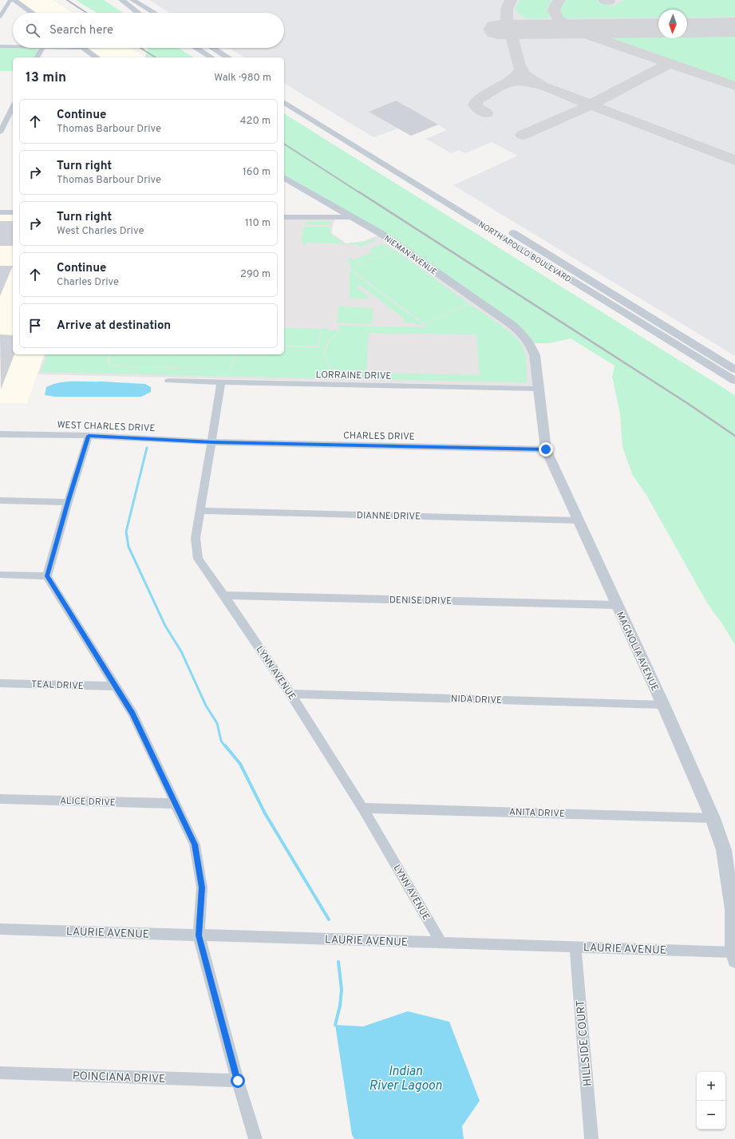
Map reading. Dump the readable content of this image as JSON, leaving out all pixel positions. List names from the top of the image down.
{
  "streets": {
    "street": [
      "NORTH APOLLO BOULEVARD",
      "NIEMAN AVENUE",
      "LORRAINE DRIVE",
      "WEST CHARLES DRIVE",
      "CHARLES DRIVE",
      "DIANNE DRIVE",
      "DENISE DRIVE",
      "MAGNOLIA AVENUE",
      "LYNN AVENUE",
      "TEAL DRIVE",
      "NIDA DRIVE",
      "ALICE DRIVE",
      "ANITA DRIVE",
      "LAURIE AVENUE",
      "HILLSIDE COURT",
      "POINCIANA DRIVE"
    ]
  },
  "crossings": [
    ["NIEMAN AVENUE", "MAGNOLIA AVENUE"],
    ["LORRAINE DRIVE", "MAGNOLIA AVENUE"],
    ["LORRAINE DRIVE", "LYNN AVENUE"],
    ["WEST CHARLES DRIVE", "CHARLES DRIVE"],
    ["WEST CHARLES DRIVE", "LYNN AVENUE"],
    ["CHARLES DRIVE", "MAGNOLIA AVENUE"],
    ["CHARLES DRIVE", "LYNN AVENUE"],
    ["DIANNE DRIVE", "MAGNOLIA AVENUE"],
    ["DIANNE DRIVE", "LYNN AVENUE"],
    ["DENISE DRIVE", "MAGNOLIA AVENUE"],
    ["DENISE DRIVE", "LYNN AVENUE"],
    ["MAGNOLIA AVENUE", "NIDA DRIVE"],
    ["MAGNOLIA AVENUE", "ANITA DRIVE"],
    ["MAGNOLIA AVENUE", "LAURIE AVENUE"],
    ["LYNN AVENUE", "NIDA DRIVE"],
    ["LYNN AVENUE", "ANITA DRIVE"],
    ["LYNN AVENUE", "LAURIE AVENUE"],
    ["LAURIE AVENUE", "HILLSIDE COURT"]
  ],
  "water": ["Indian River Lagoon"],
  "north": "bottom",
  "page": {
    "search": "Search here",
    "heading": ["13 min", "Walk · 980 m"],
    "list": [
      ["Continue", "Thomas Barbour Drive", "420 m"],
      ["Turn right", "Thomas Barbour Drive", "160 m"],
      ["Turn right", "West Charles Drive", "110 m"],
      ["Continue", "Charles Drive", "290 m"],
      "Arrive at destination"
    ],
    "map_buttons": ["+", "−"]
  }
}
